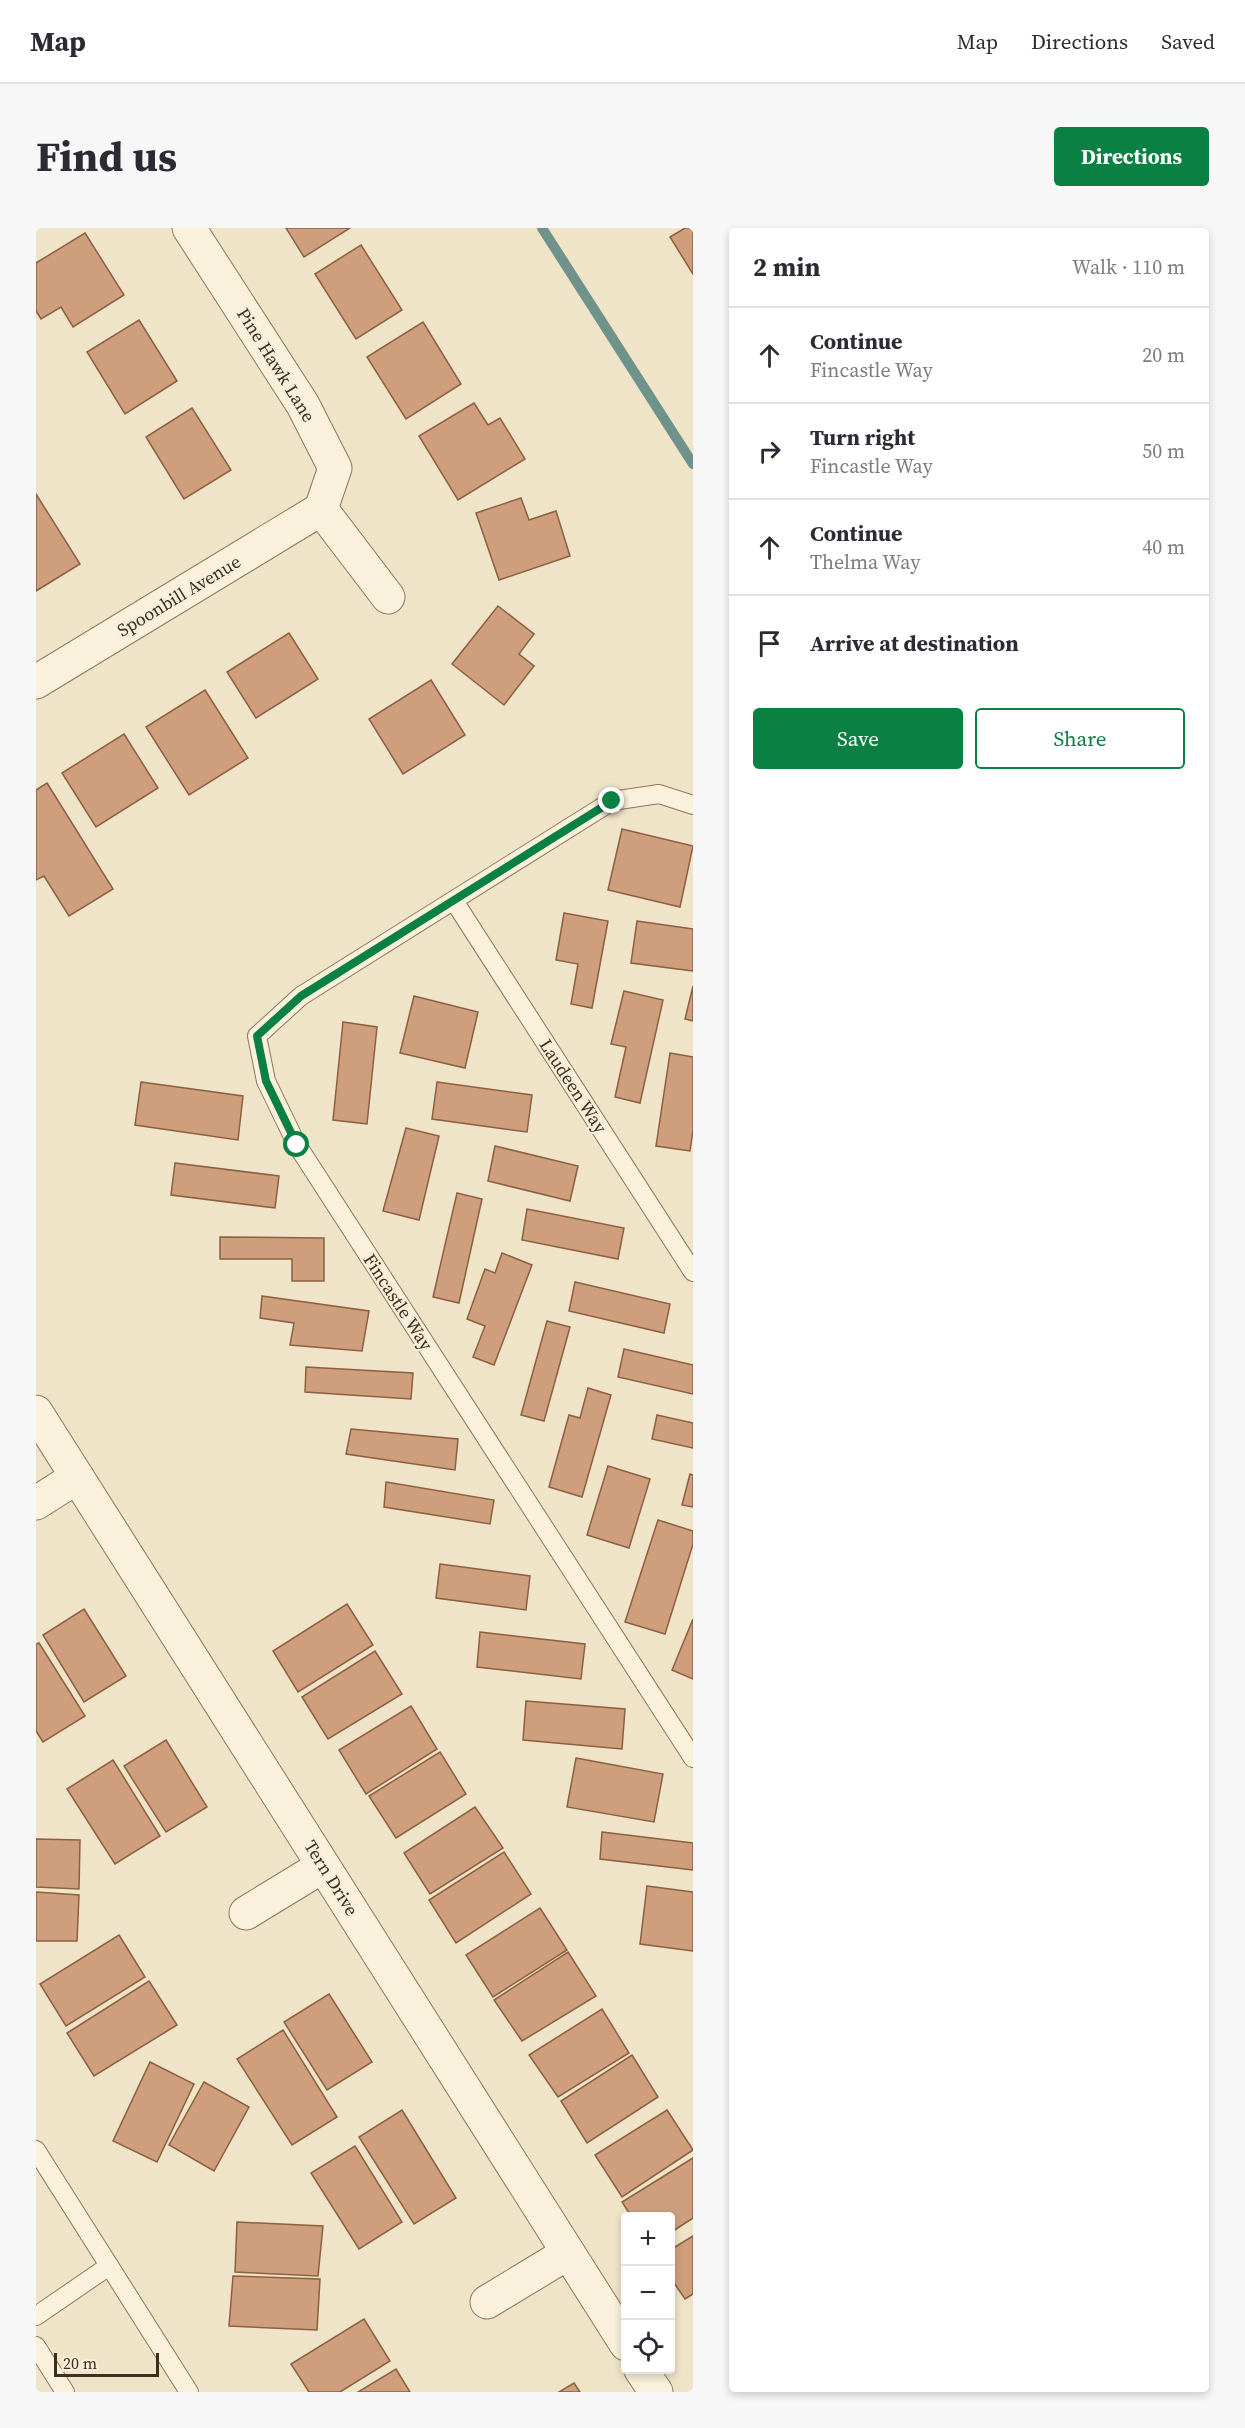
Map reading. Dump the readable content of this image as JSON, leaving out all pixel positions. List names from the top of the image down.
{
  "streets": {
    "street": ["Pine Hawk Lane", "Spoonbill Avenue", "Tern Drive"],
    "lane": ["Laudeen Way", "Fincastle Way"]
  },
  "crossings": [
    ["Pine Hawk Lane", "Spoonbill Avenue"],
    ["Laudeen Way", "Fincastle Way"]
  ],
  "scale_bar": "20 m",
  "page": {
    "header": "Map",
    "nav": ["Map", "Directions", "Saved"],
    "title": "Find us",
    "buttons": [
      "Directions",
      ["Save", "Share"]
    ],
    "heading": ["2 min", "Walk · 110 m"],
    "list": [
      ["Continue", "Fincastle Way", "20 m"],
      ["Turn right", "Fincastle Way", "50 m"],
      ["Continue", "Thelma Way", "40 m"],
      "Arrive at destination"
    ],
    "map_buttons": ["+", "−"],
    "scale": "20 m"
  }
}
